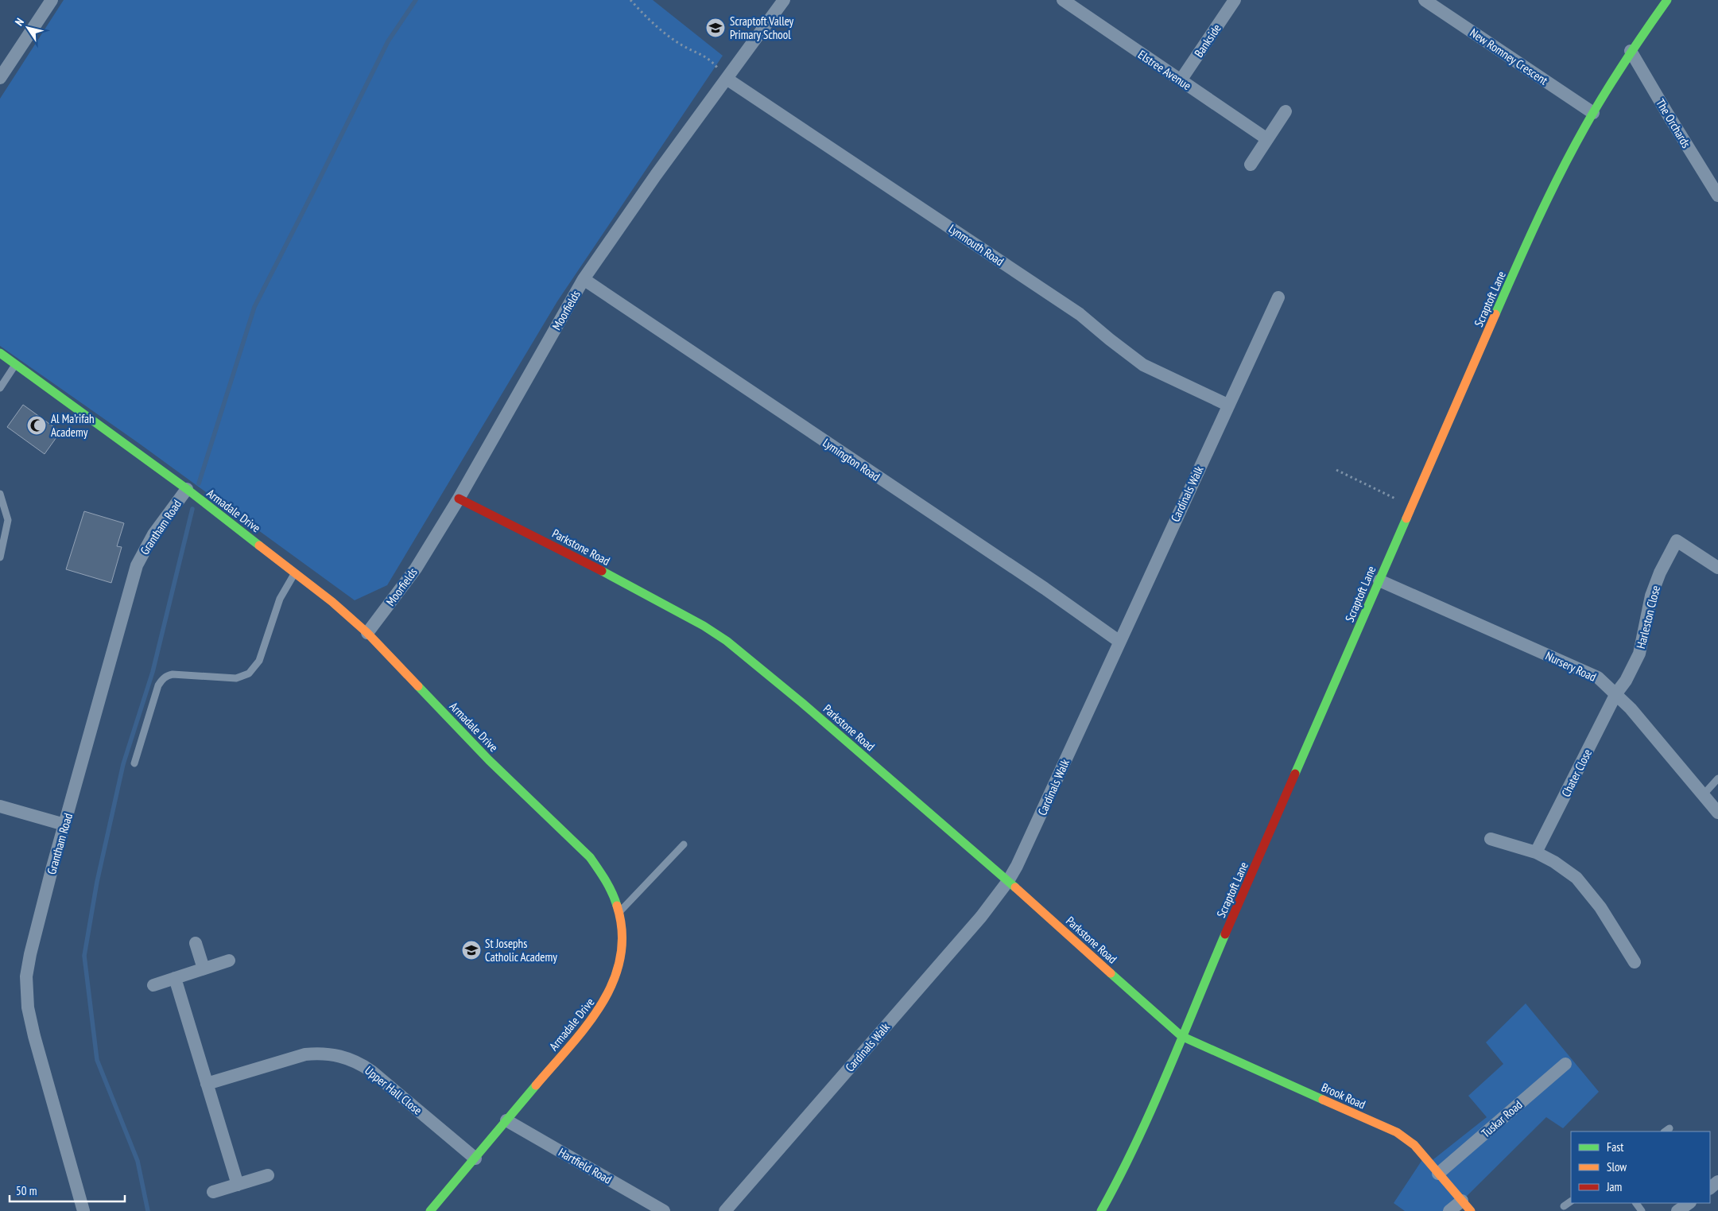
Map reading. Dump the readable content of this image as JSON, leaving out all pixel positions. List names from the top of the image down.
{
  "streets": {
    "street": [
      "Bankside",
      "New Romney Crescent",
      "Elstree Avenue",
      "The Orchards",
      "Lynmouth Road",
      "Scraptoft Lane",
      "Moorfields",
      "Lymington Road",
      "Cardinals Walk",
      "Armadale Drive",
      "Grantham Road",
      "Parkstone Road",
      "Harleston Close",
      "Nursery Road",
      "Chater Close",
      "Upper Hall Close",
      "Brook Road",
      "Tuskar Road",
      "Hartfield Road"
    ]
  },
  "crossings": [
    ["Bankside", "Elstree Avenue"],
    ["New Romney Crescent", "Scraptoft Lane"],
    ["The Orchards", "Scraptoft Lane"],
    ["Lynmouth Road", "Moorfields"],
    ["Lynmouth Road", "Cardinals Walk"],
    ["Scraptoft Lane", "Parkstone Road"],
    ["Scraptoft Lane", "Nursery Road"],
    ["Scraptoft Lane", "Brook Road"],
    ["Moorfields", "Lymington Road"],
    ["Moorfields", "Armadale Drive"],
    ["Moorfields", "Parkstone Road"],
    ["Lymington Road", "Cardinals Walk"],
    ["Cardinals Walk", "Parkstone Road"],
    ["Armadale Drive", "Grantham Road"],
    ["Armadale Drive", "Upper Hall Close"],
    ["Armadale Drive", "Hartfield Road"],
    ["Parkstone Road", "Brook Road"],
    ["Harleston Close", "Nursery Road"],
    ["Harleston Close", "Chater Close"],
    ["Nursery Road", "Chater Close"],
    ["Brook Road", "Tuskar Road"]
  ],
  "places": {
    "school or university": ["Scraptoft Valley Primary School", "St Josephs Catholic Academy"],
    "mosque": ["Al Ma’rifah Academy"]
  },
  "legend": ["Fast", "Slow", "Jam"],
  "scale_bar": "50 m",
  "north": "top left"
}
